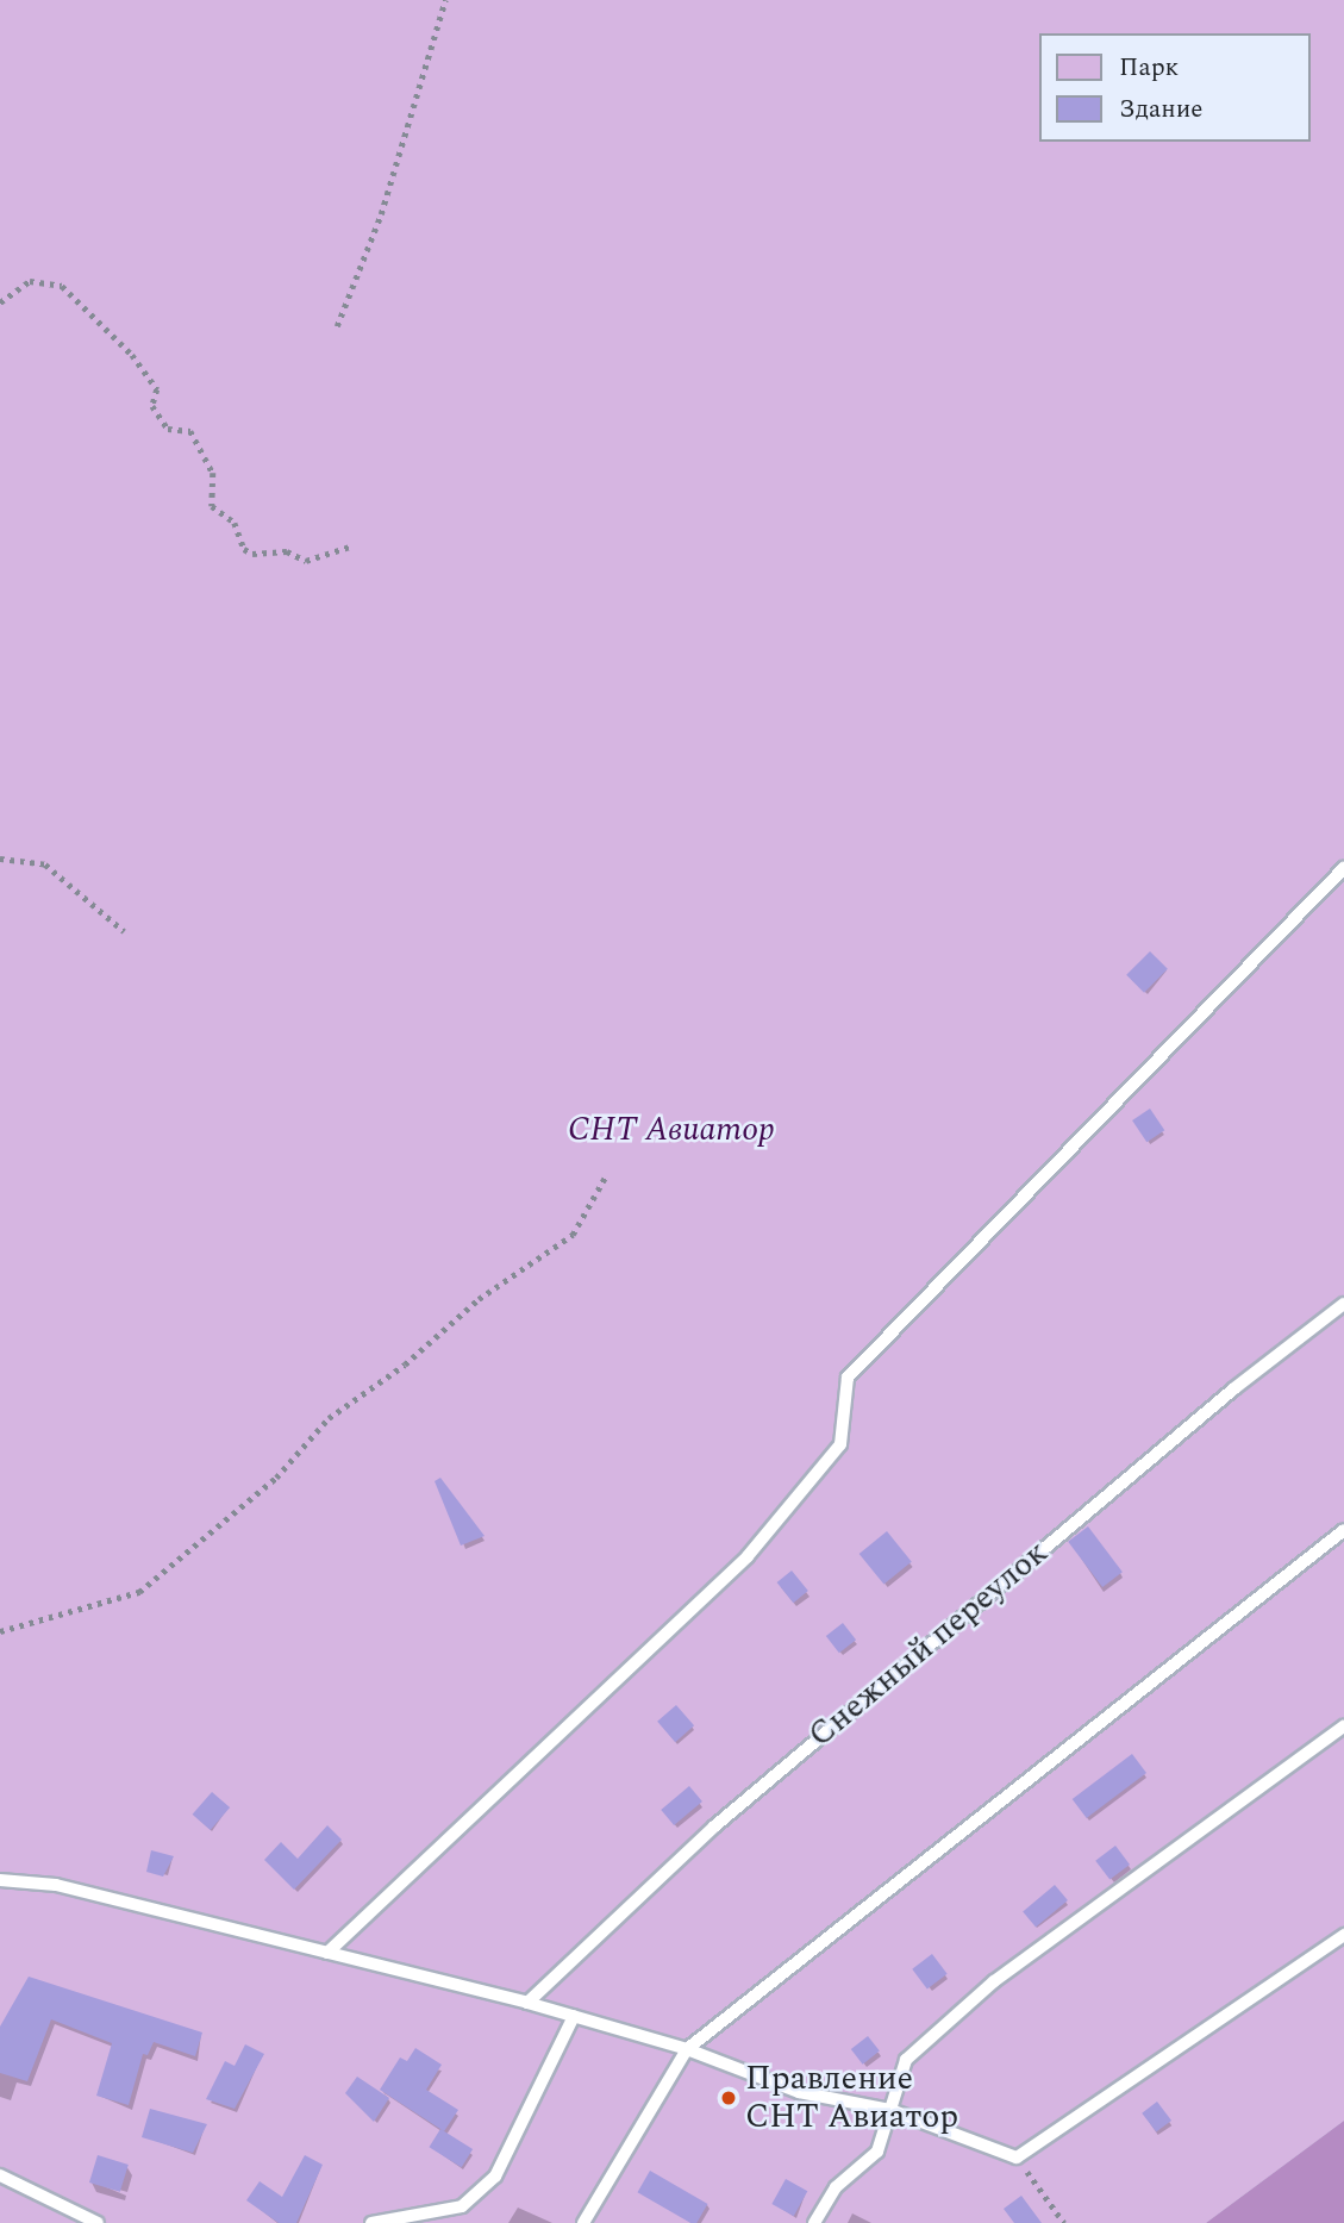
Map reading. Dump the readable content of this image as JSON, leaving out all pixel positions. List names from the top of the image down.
{
  "streets": {
    "lane": ["Снежный переулок"]
  },
  "parks": ["СНТ Авиатор"],
  "places": ["Правление СНТ Авиатор"],
  "legend": ["Парк", "Здание"]
}
